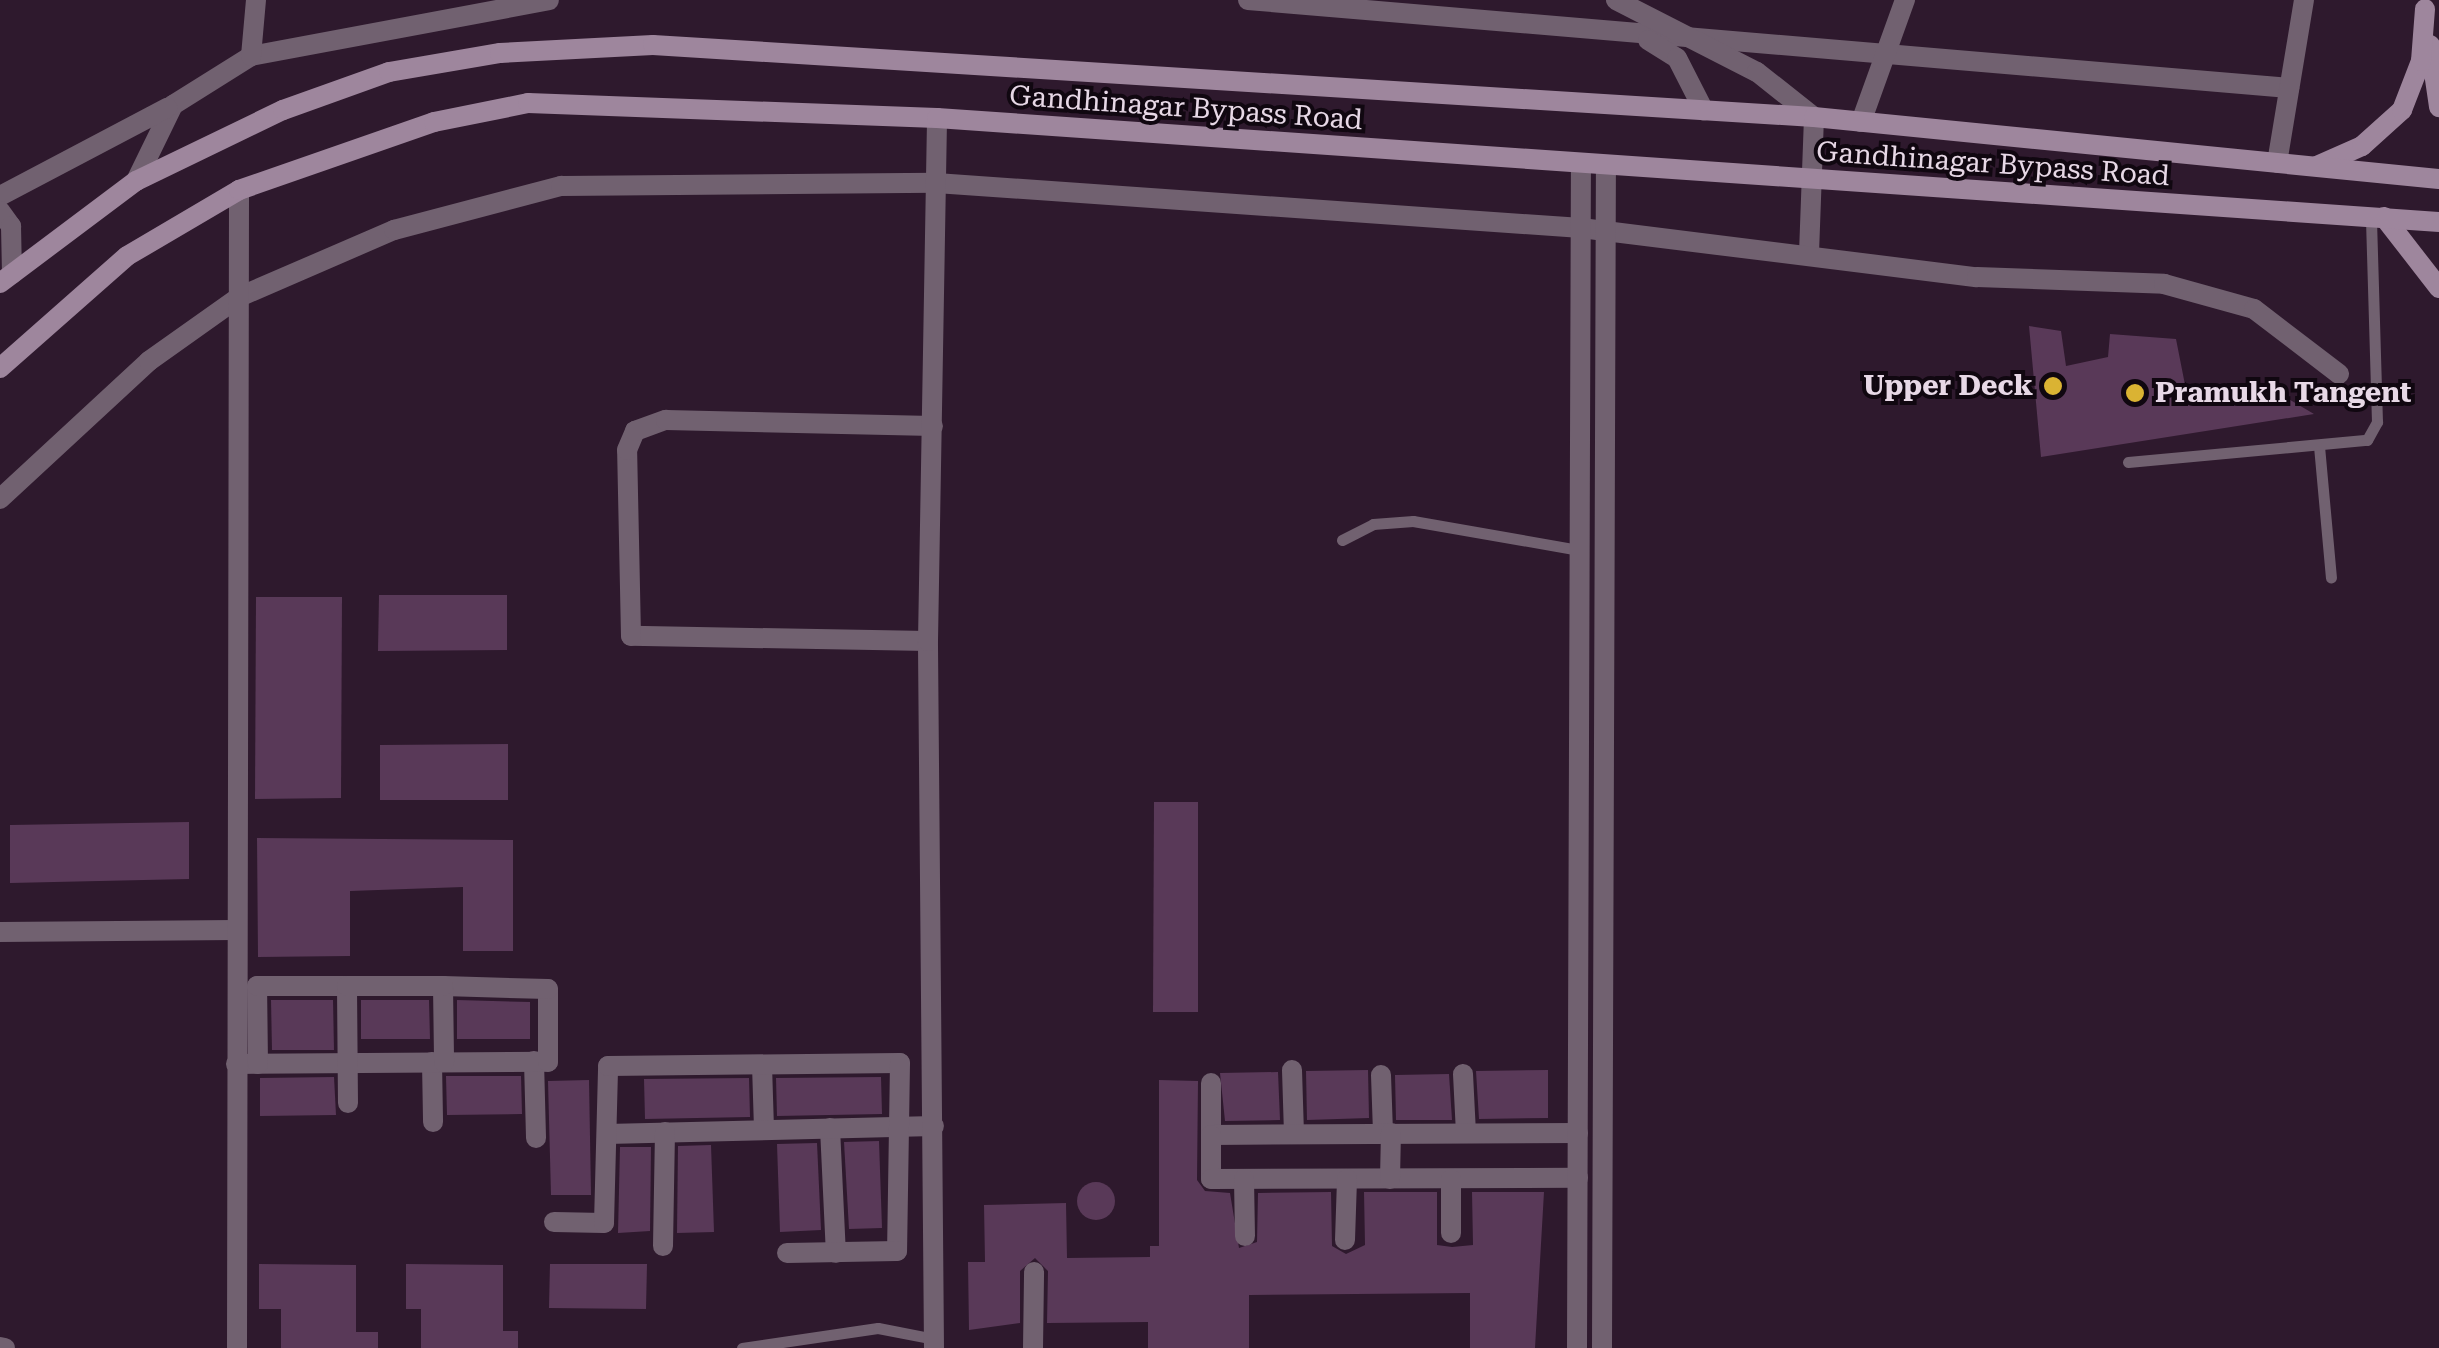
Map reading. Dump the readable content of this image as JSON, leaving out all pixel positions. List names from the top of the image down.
{
  "streets": {
    "main road": ["Gandhinagar Bypass Road"]
  },
  "places": ["Upper Deck", "Pramukh Tangent"]
}
